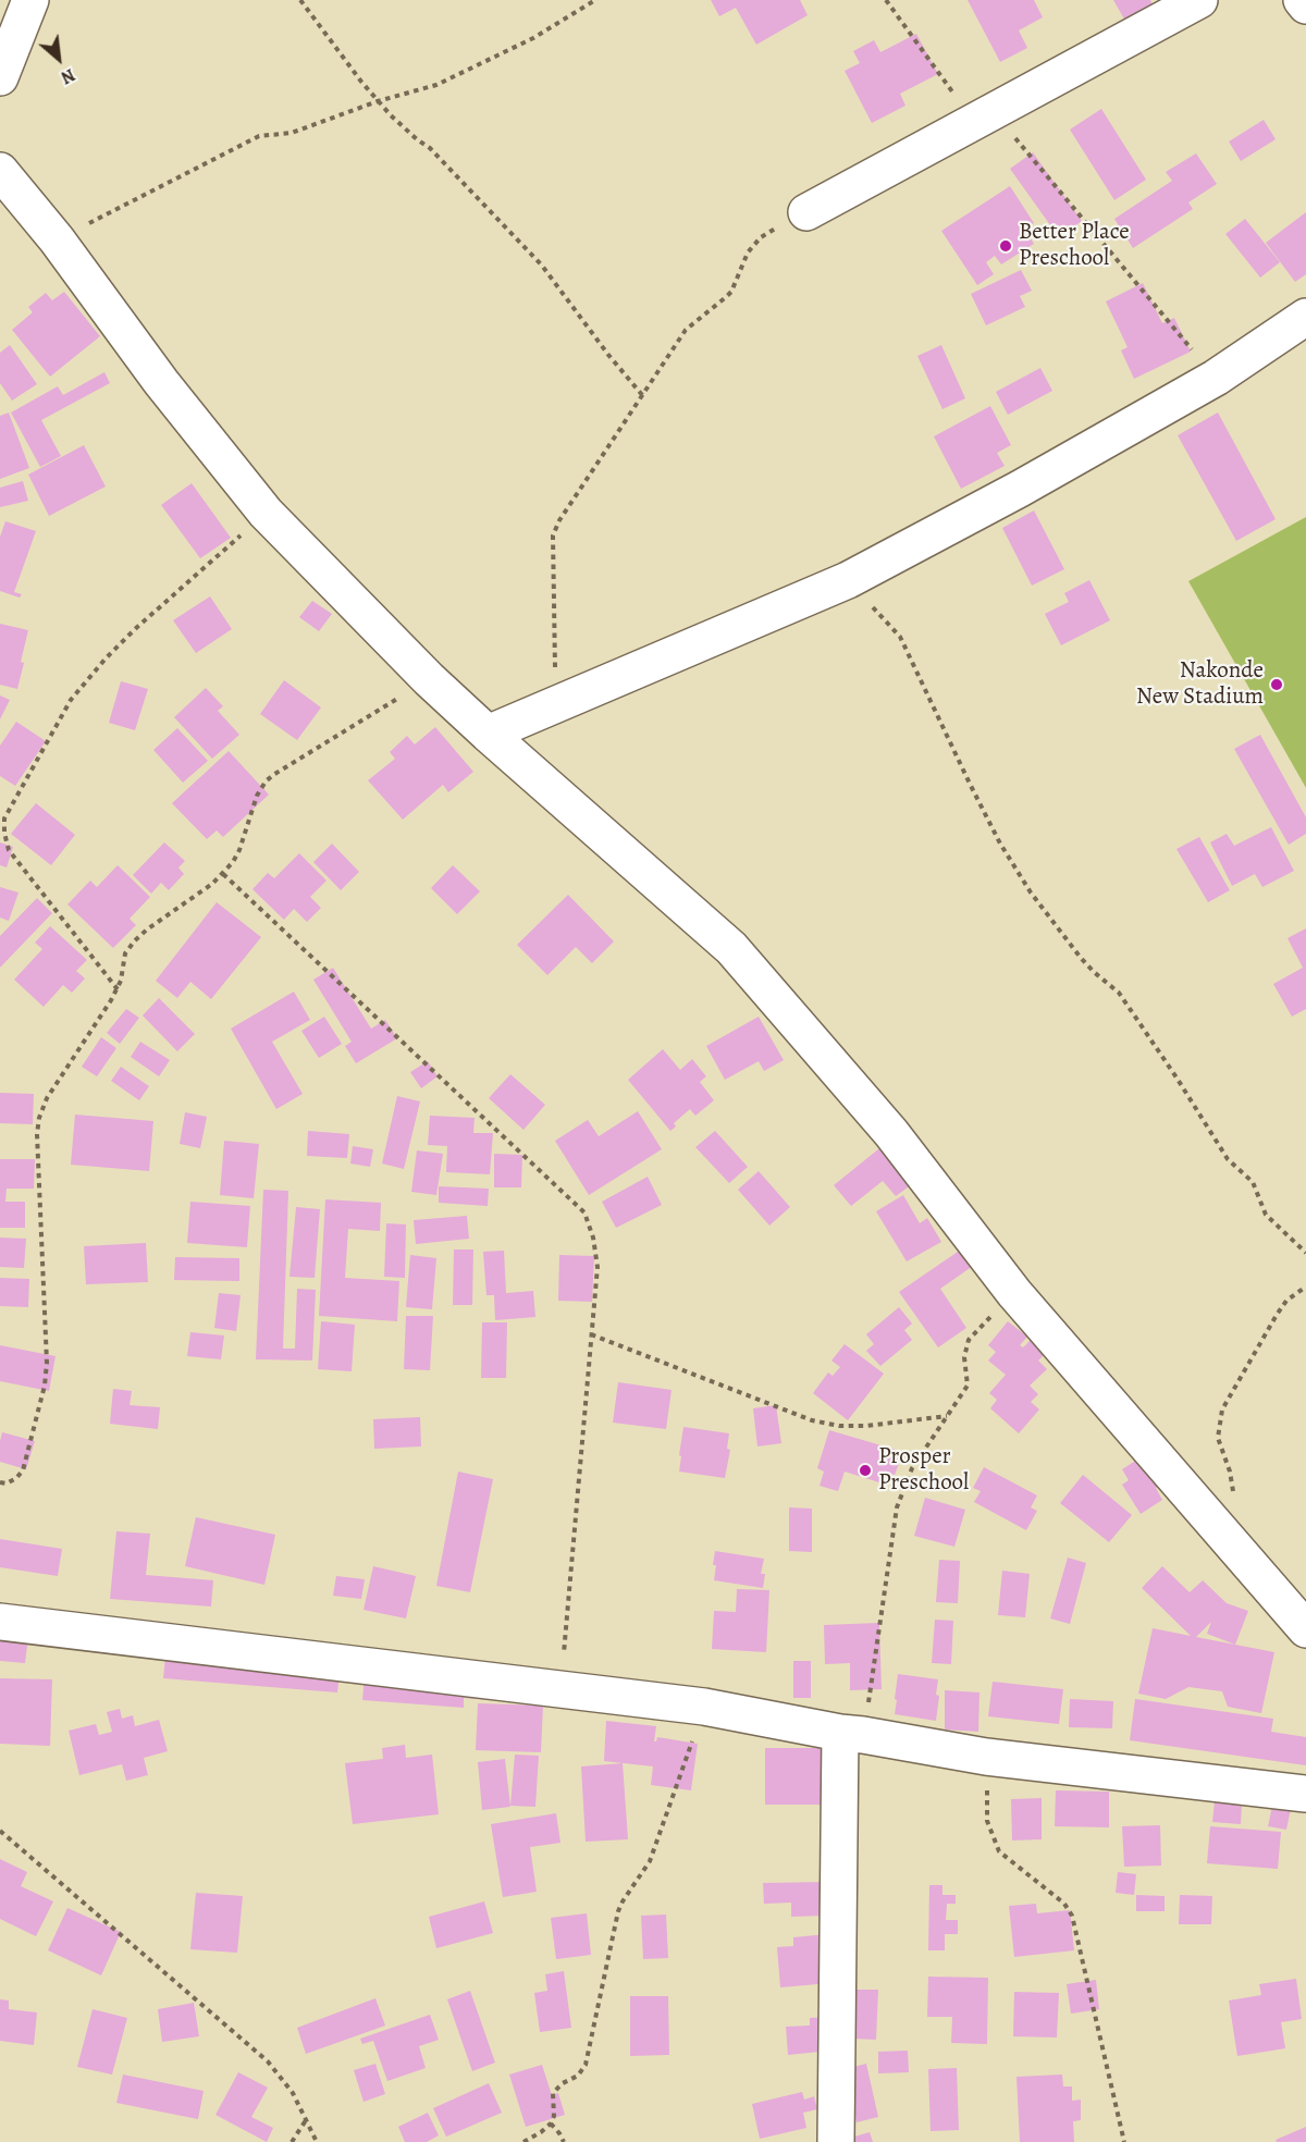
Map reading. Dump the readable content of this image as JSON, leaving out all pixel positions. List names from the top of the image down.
{
  "places": ["Better Place Preschool", "Nakonde New Stadium", "Prosper Preschool"],
  "north": "bottom right"
}
